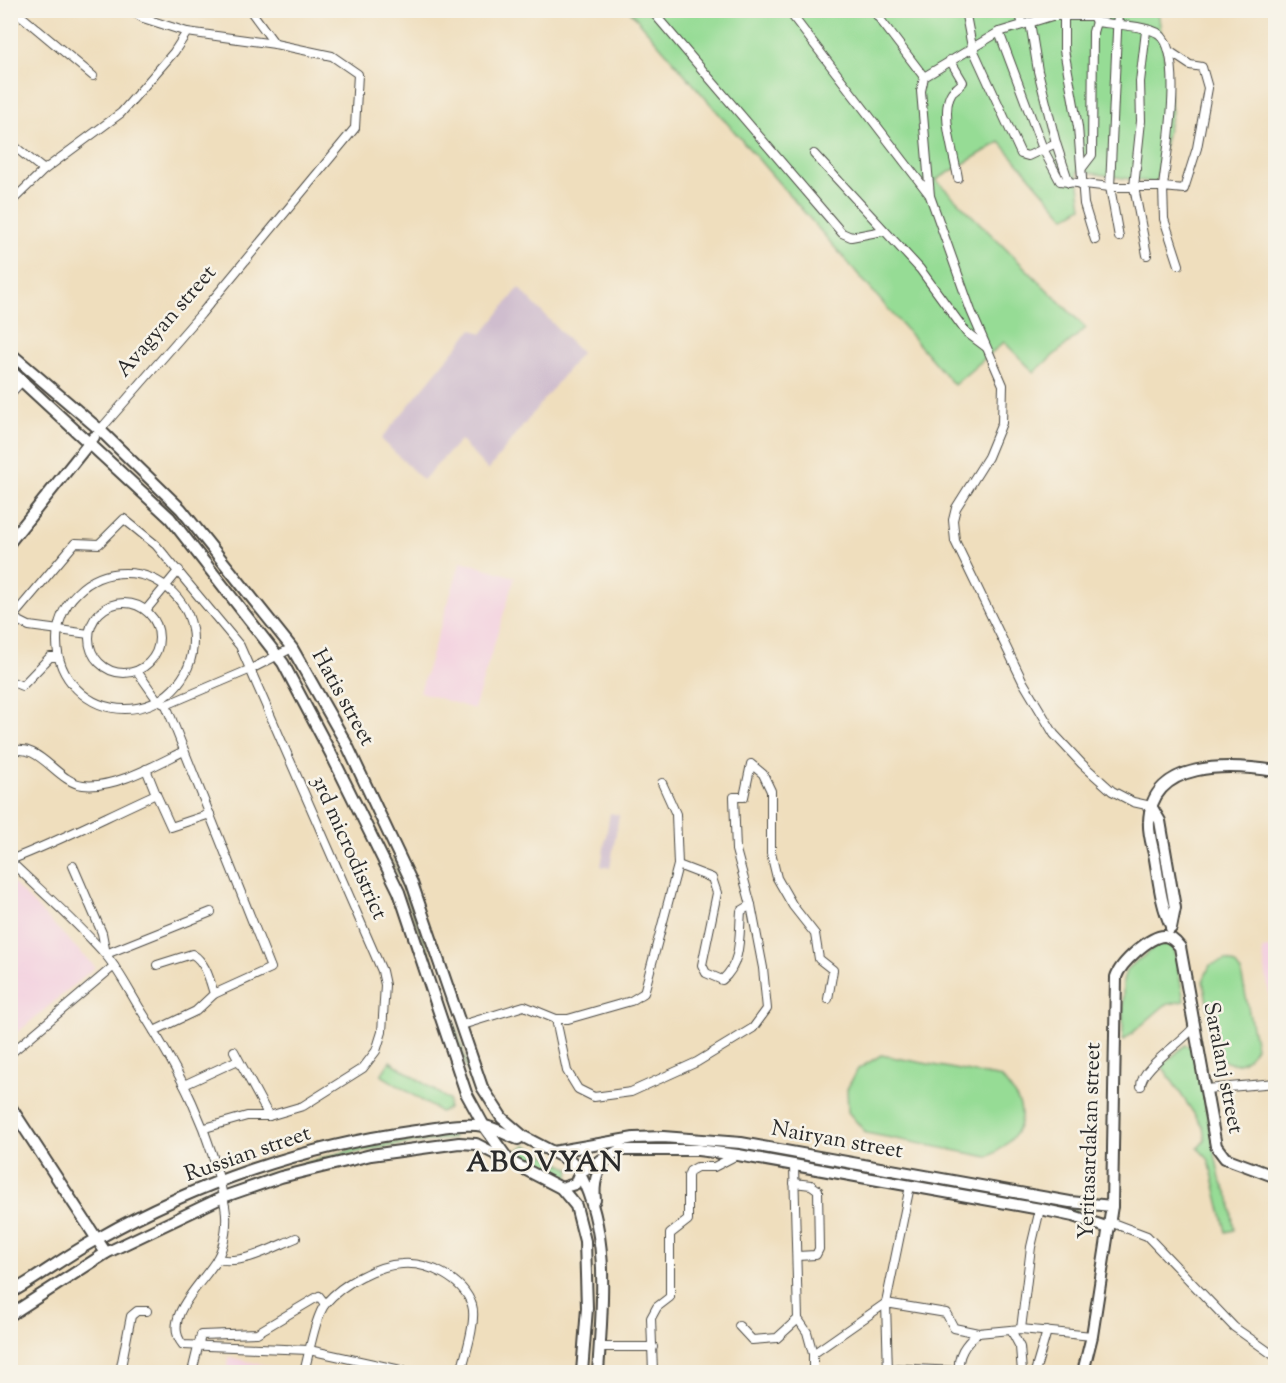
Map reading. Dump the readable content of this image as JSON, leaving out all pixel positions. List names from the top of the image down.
{
  "streets": {
    "main road": [
      "Avagyan street",
      "Hatis street",
      "Saralanj street",
      "Nairyan street",
      "Yeritasardakan street",
      "Russian street"
    ],
    "street": ["3rd microdistrict"]
  },
  "crossings": [
    ["Avagyan street", "Hatis street"],
    ["Hatis street", "Russian street"],
    ["Saralanj street", "Yeritasardakan street"],
    ["Nairyan street", "Yeritasardakan street"],
    ["Nairyan street", "Russian street"]
  ],
  "districts": ["ABOVYAN"]
}
